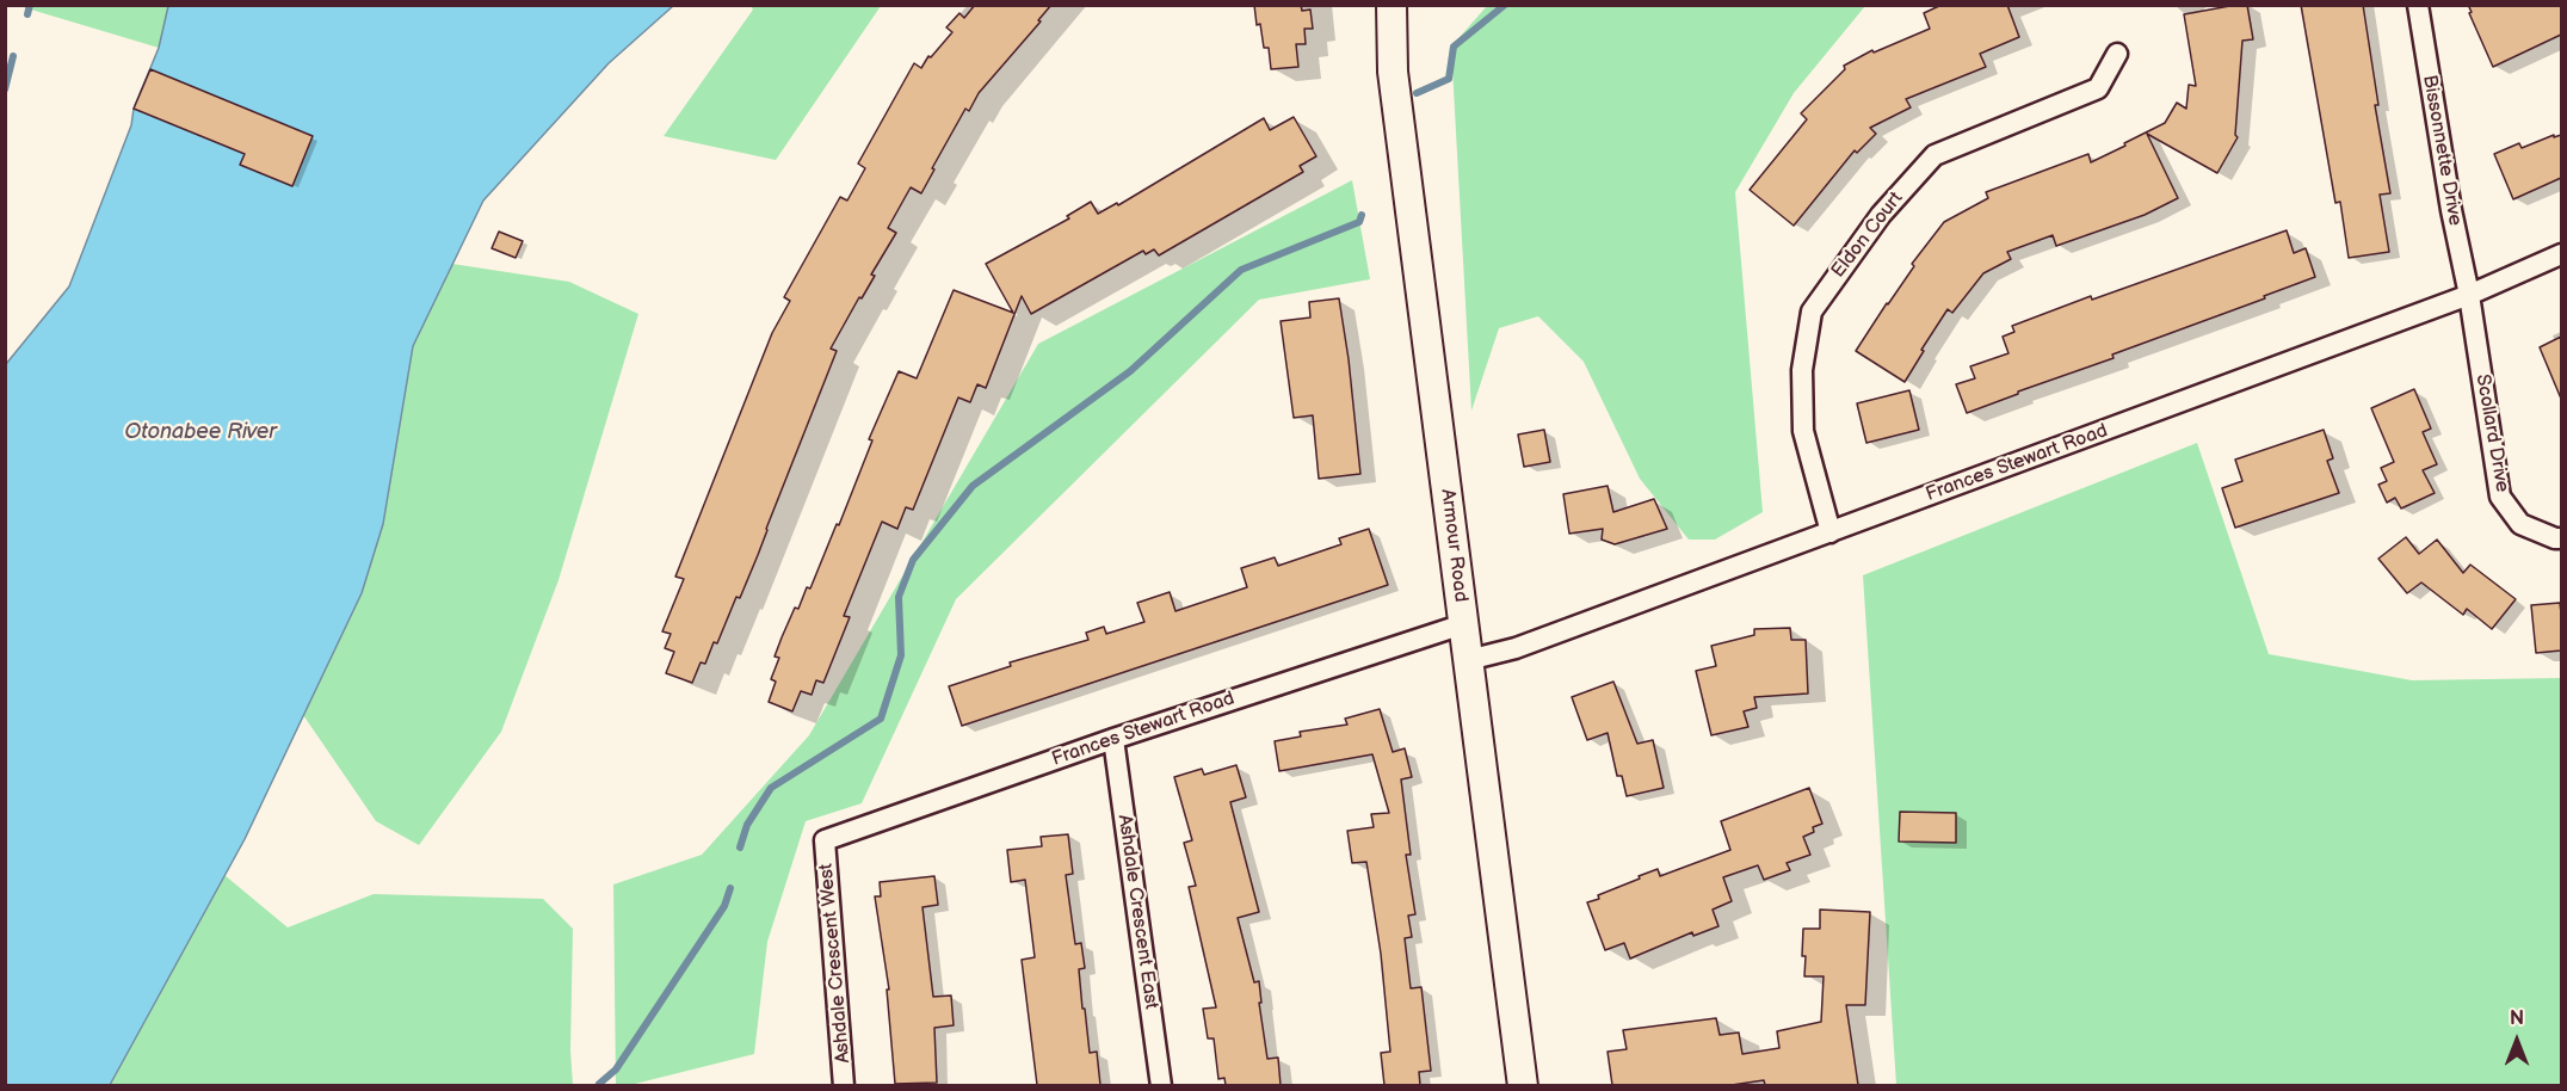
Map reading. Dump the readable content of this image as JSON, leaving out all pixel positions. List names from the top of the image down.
{
  "streets": {
    "main road": ["Armour Road"],
    "street": [
      "Bissonnette Drive",
      "Eldon Court",
      "Scollard Drive",
      "Frances Stewart Road",
      "Ashdale Crescent East",
      "Ashdale Crescent West"
    ]
  },
  "crossings": [
    ["Bissonnette Drive", "Scollard Drive"],
    ["Bissonnette Drive", "Frances Stewart Road"],
    ["Eldon Court", "Frances Stewart Road"],
    ["Scollard Drive", "Frances Stewart Road"],
    ["Frances Stewart Road", "Armour Road"],
    ["Frances Stewart Road", "Ashdale Crescent East"],
    ["Frances Stewart Road", "Ashdale Crescent West"]
  ],
  "water": ["Otonabee River"],
  "north": "top"
}
